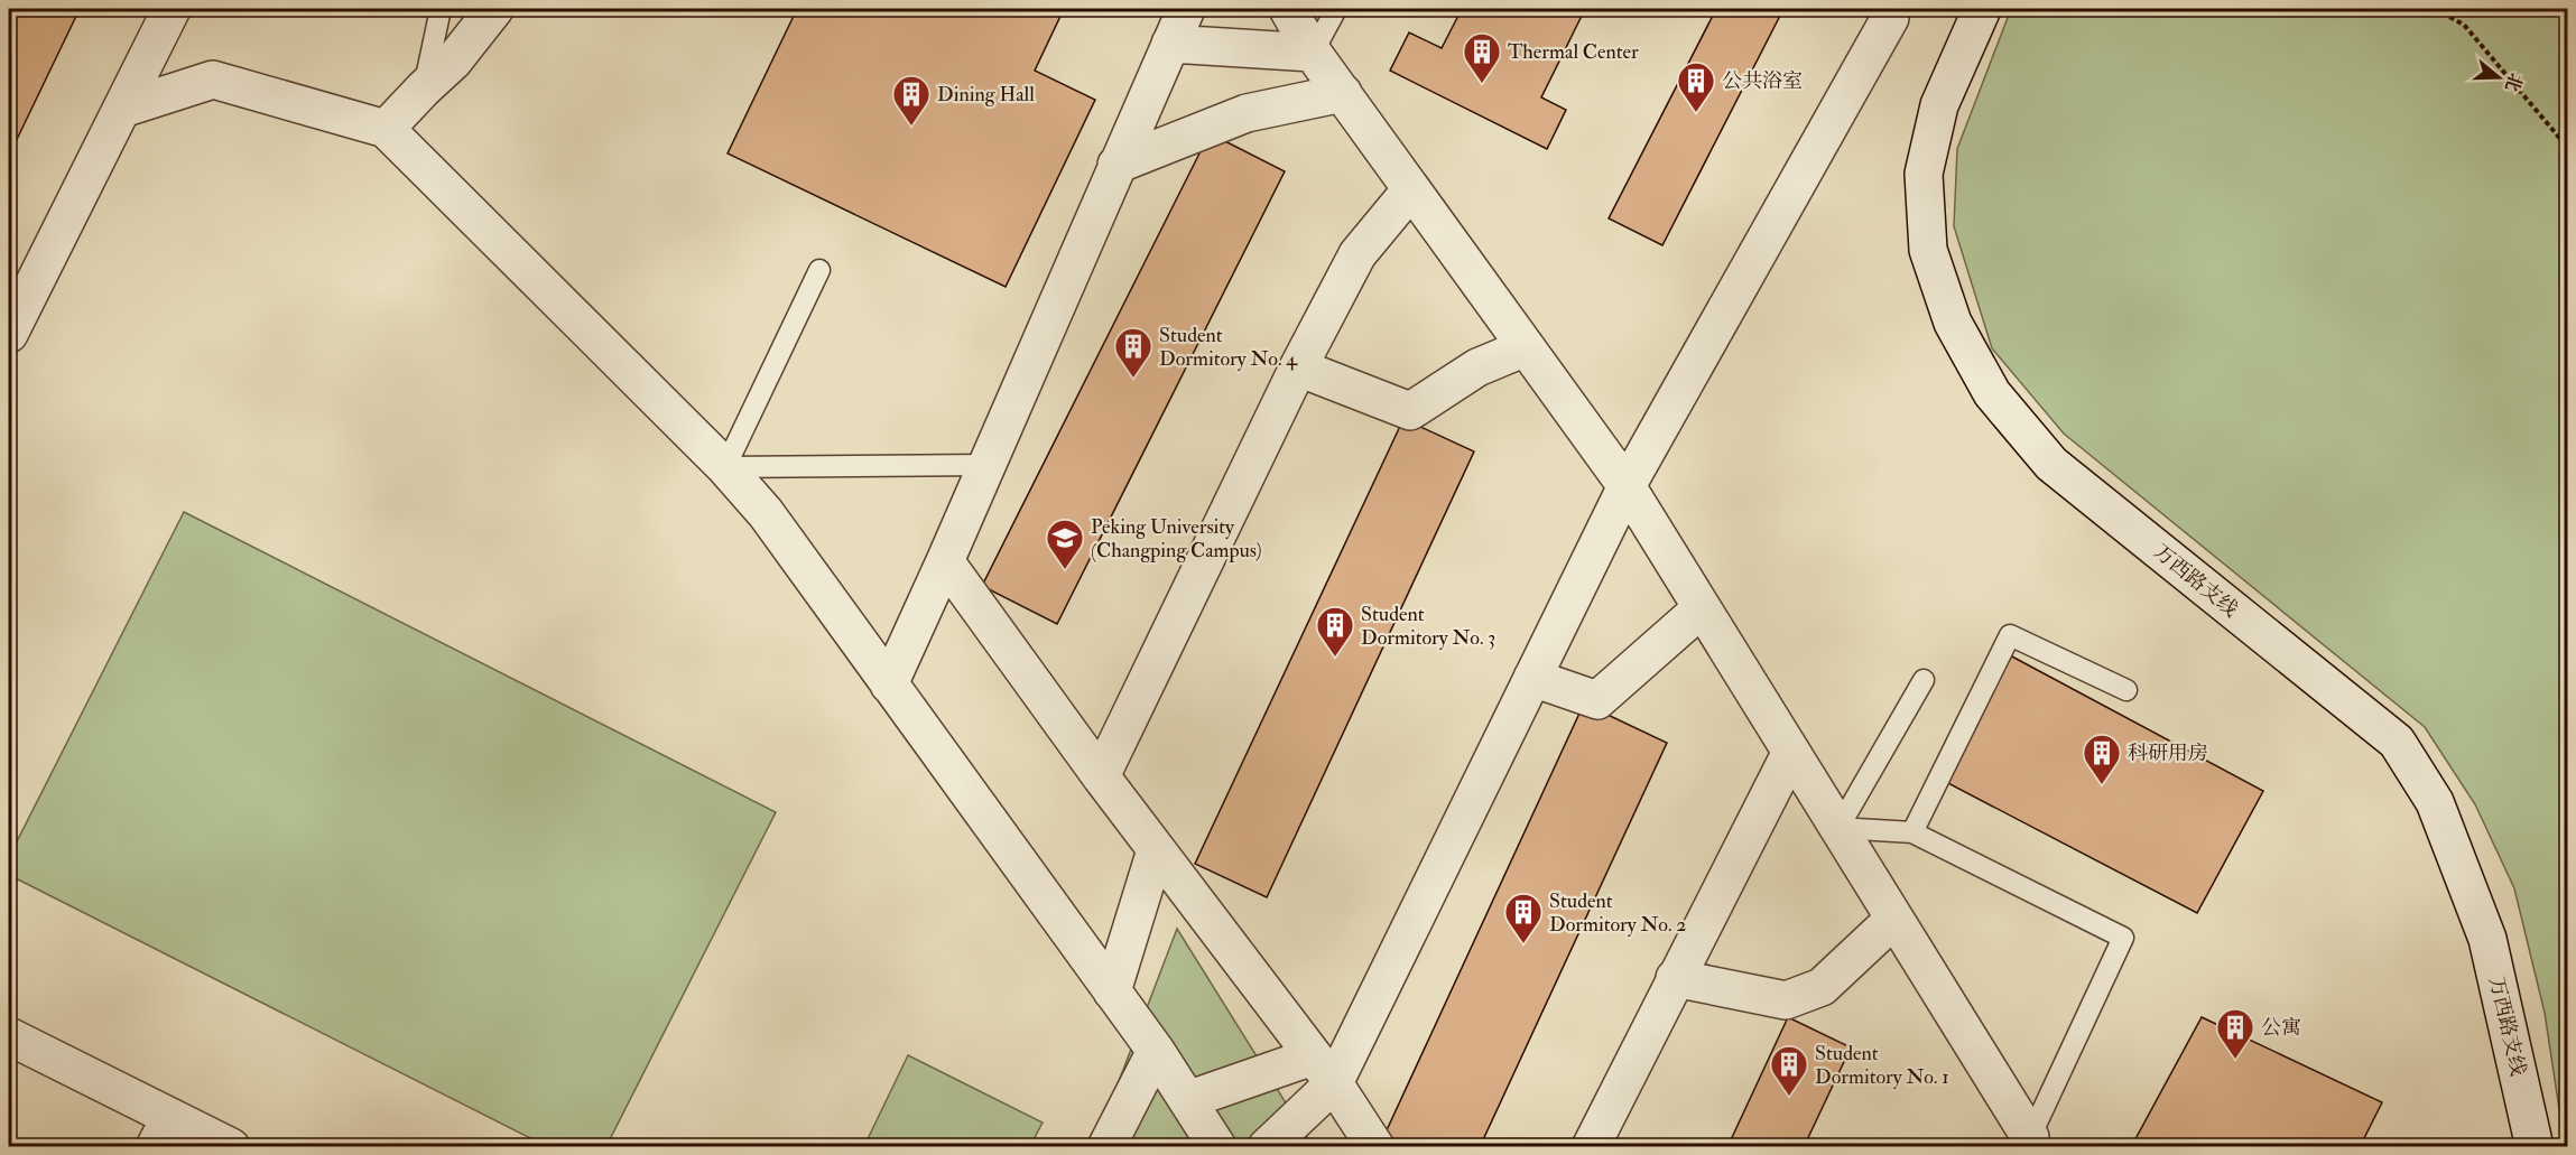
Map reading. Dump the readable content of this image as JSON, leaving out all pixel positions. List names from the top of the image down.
{
  "streets": {
    "street": ["万西路支线"]
  },
  "places": {
    "building": [
      "Thermal Center",
      "公共浴室",
      "Dining Hall",
      "Student Dormitory No. 4",
      "Student Dormitory No. 3",
      "科研用房",
      "Student Dormitory No. 2",
      "公寓",
      "Student Dormitory No. 1"
    ],
    "school or university": ["Peking University (Changping Campus)"]
  },
  "north": "right"
}
